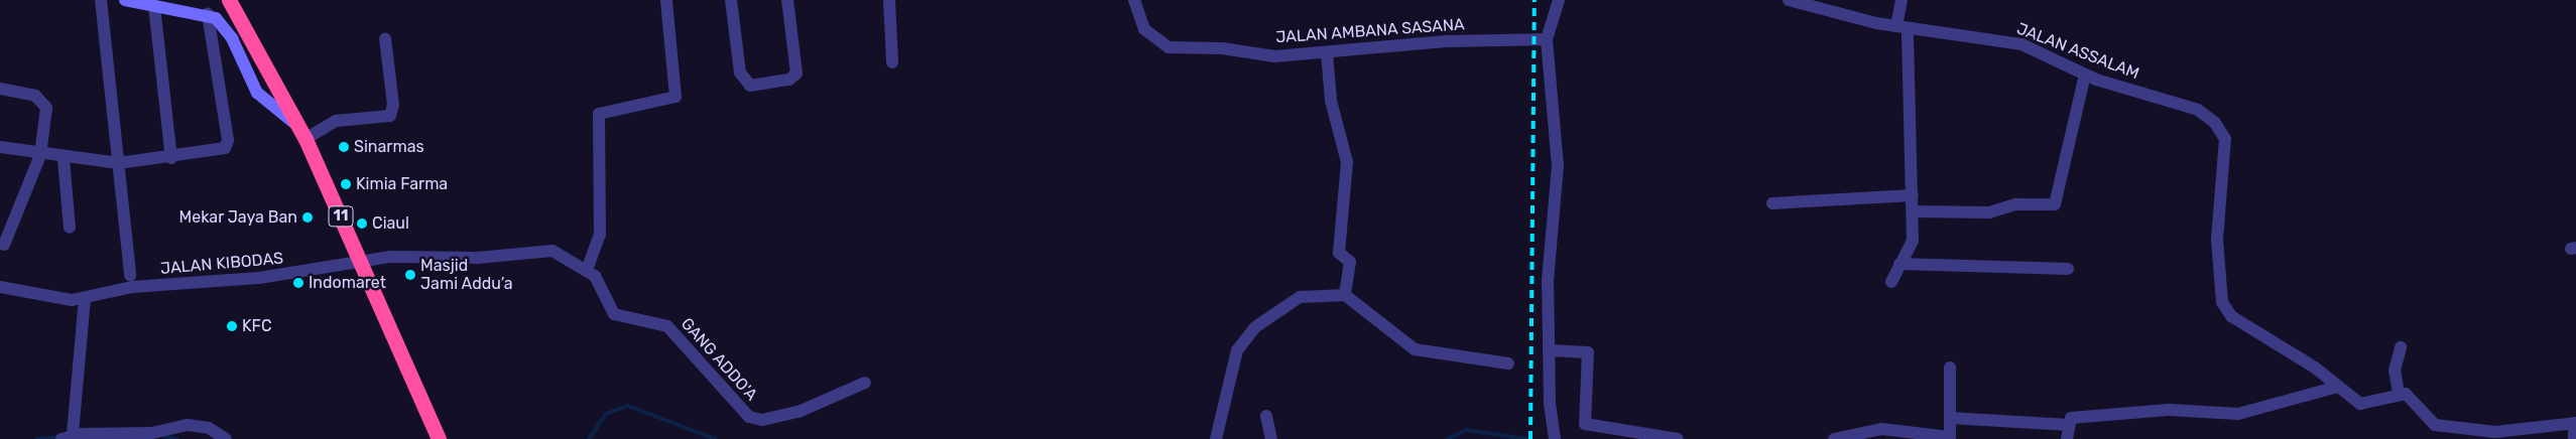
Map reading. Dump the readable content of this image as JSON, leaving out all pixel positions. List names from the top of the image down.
{
  "streets": {
    "highway": ["11"],
    "street": [
      "JALAN AMBANA SASANA",
      "JALAN ASSALAM",
      "JALAN KIBODAS",
      "GANG ADDO'A"
    ]
  },
  "crossings": [
    ["11", "JALAN KIBODAS"],
    ["11", "GANG ADDO'A"],
    ["JALAN KIBODAS", "GANG ADDO'A"]
  ],
  "places": [
    "Sinarmas",
    "Kimia Farma",
    "Mekar Jaya Ban",
    "Ciaul",
    "Masjid Jami Addu’a",
    "Indomaret",
    "KFC"
  ]
}
